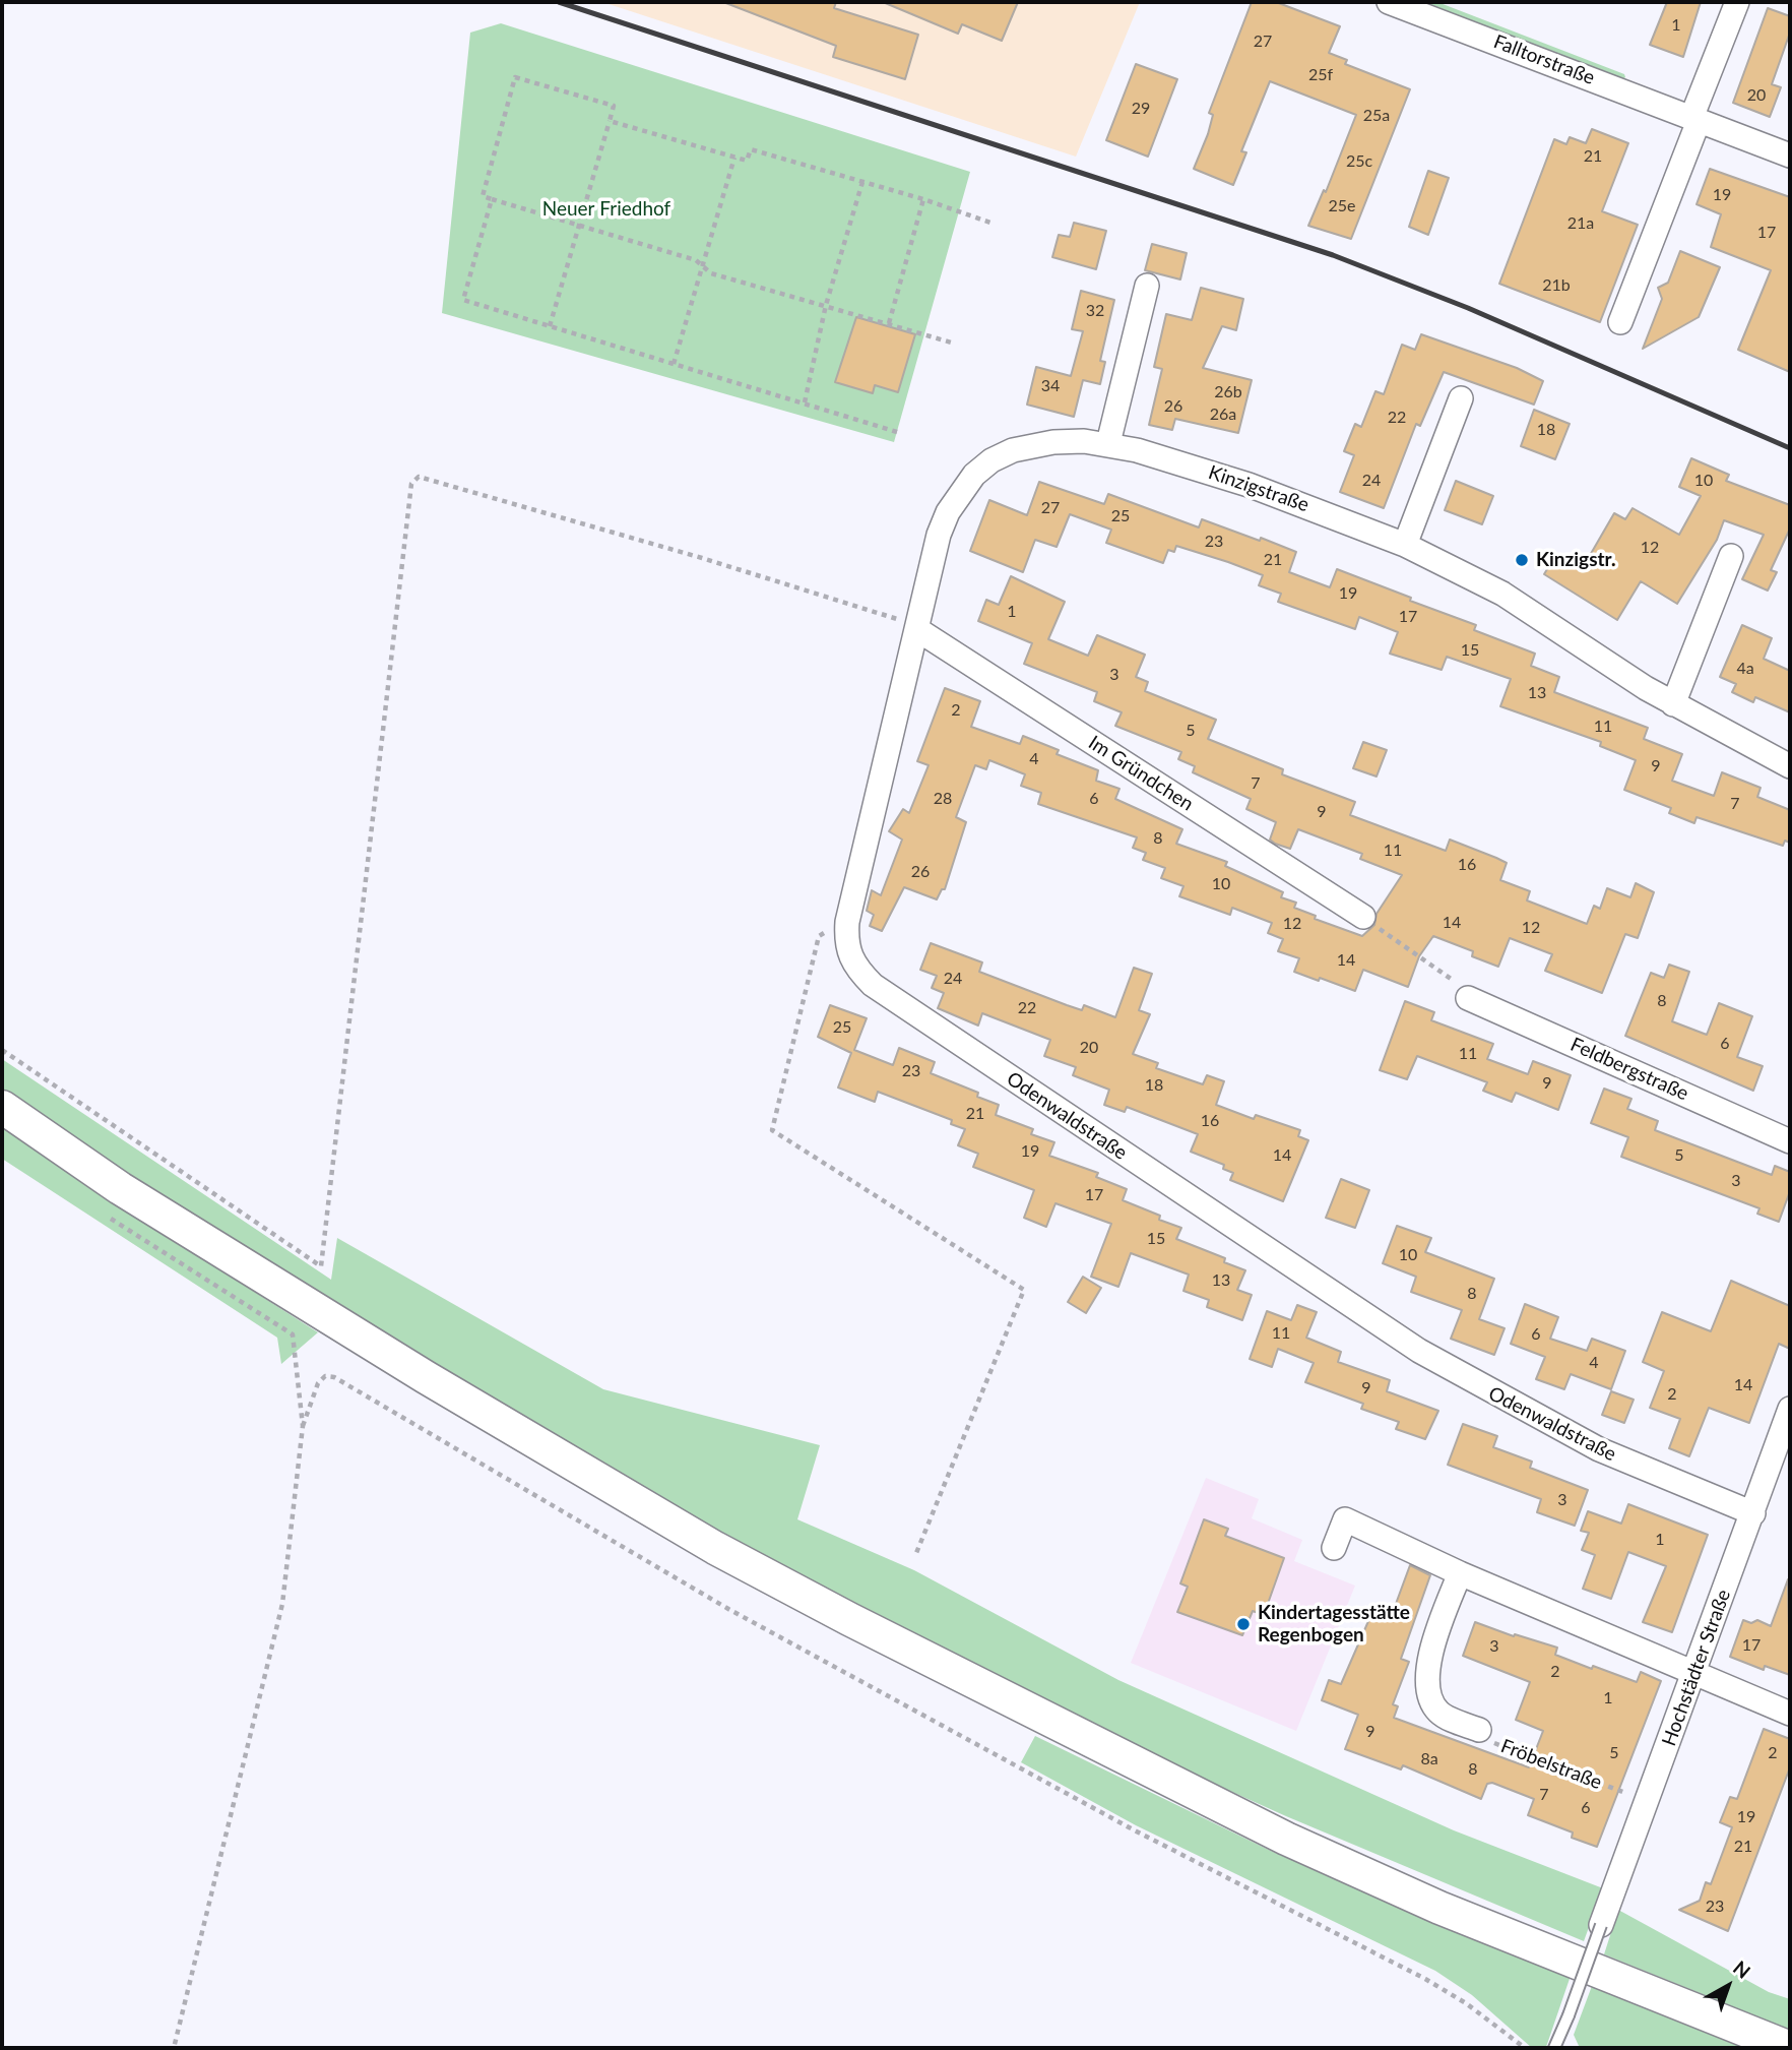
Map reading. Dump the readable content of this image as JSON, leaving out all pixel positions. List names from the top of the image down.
{
  "streets": {
    "street": [
      "Falltorstraße",
      "Kinzigstraße",
      "Im Gründchen",
      "Feldbergstraße",
      "Odenwaldstraße",
      "Hochstädter Straße",
      "Fröbelstraße"
    ]
  },
  "crossings": [
    ["Kinzigstraße", "Odenwaldstraße"],
    ["Im Gründchen", "Odenwaldstraße"],
    ["Odenwaldstraße", "Hochstädter Straße"],
    ["Hochstädter Straße", "Fröbelstraße"]
  ],
  "parks": ["Neuer Friedhof"],
  "places": ["Kinzigstr.", "Kindertagesstätte Regenbogen"],
  "house_numbers": [
    "1",
    "27",
    "25f",
    "20",
    "29",
    "25a",
    "21",
    "25c",
    "19",
    "25e",
    "21a",
    "17",
    "21b",
    "32",
    "34",
    "26b",
    "26",
    "26a",
    "22",
    "18",
    "24",
    "10",
    "27",
    "25",
    "23",
    "12",
    "21",
    "19",
    "1",
    "17",
    "15",
    "4a",
    "3",
    "13",
    "2",
    "11",
    "5",
    "4",
    "9",
    "7",
    "28",
    "6",
    "7",
    "9",
    "8",
    "11",
    "16",
    "26",
    "10",
    "14",
    "12",
    "12",
    "14",
    "24",
    "8",
    "22",
    "25",
    "6",
    "20",
    "11",
    "23",
    "9",
    "18",
    "21",
    "16",
    "19",
    "14",
    "5",
    "3",
    "17",
    "15",
    "10",
    "13",
    "8",
    "11",
    "6",
    "4",
    "14",
    "9",
    "2",
    "3",
    "1",
    "17",
    "3",
    "2",
    "1",
    "9",
    "5",
    "2",
    "8a",
    "8",
    "7",
    "6",
    "19",
    "21",
    "23"
  ],
  "north": "top right"
}
